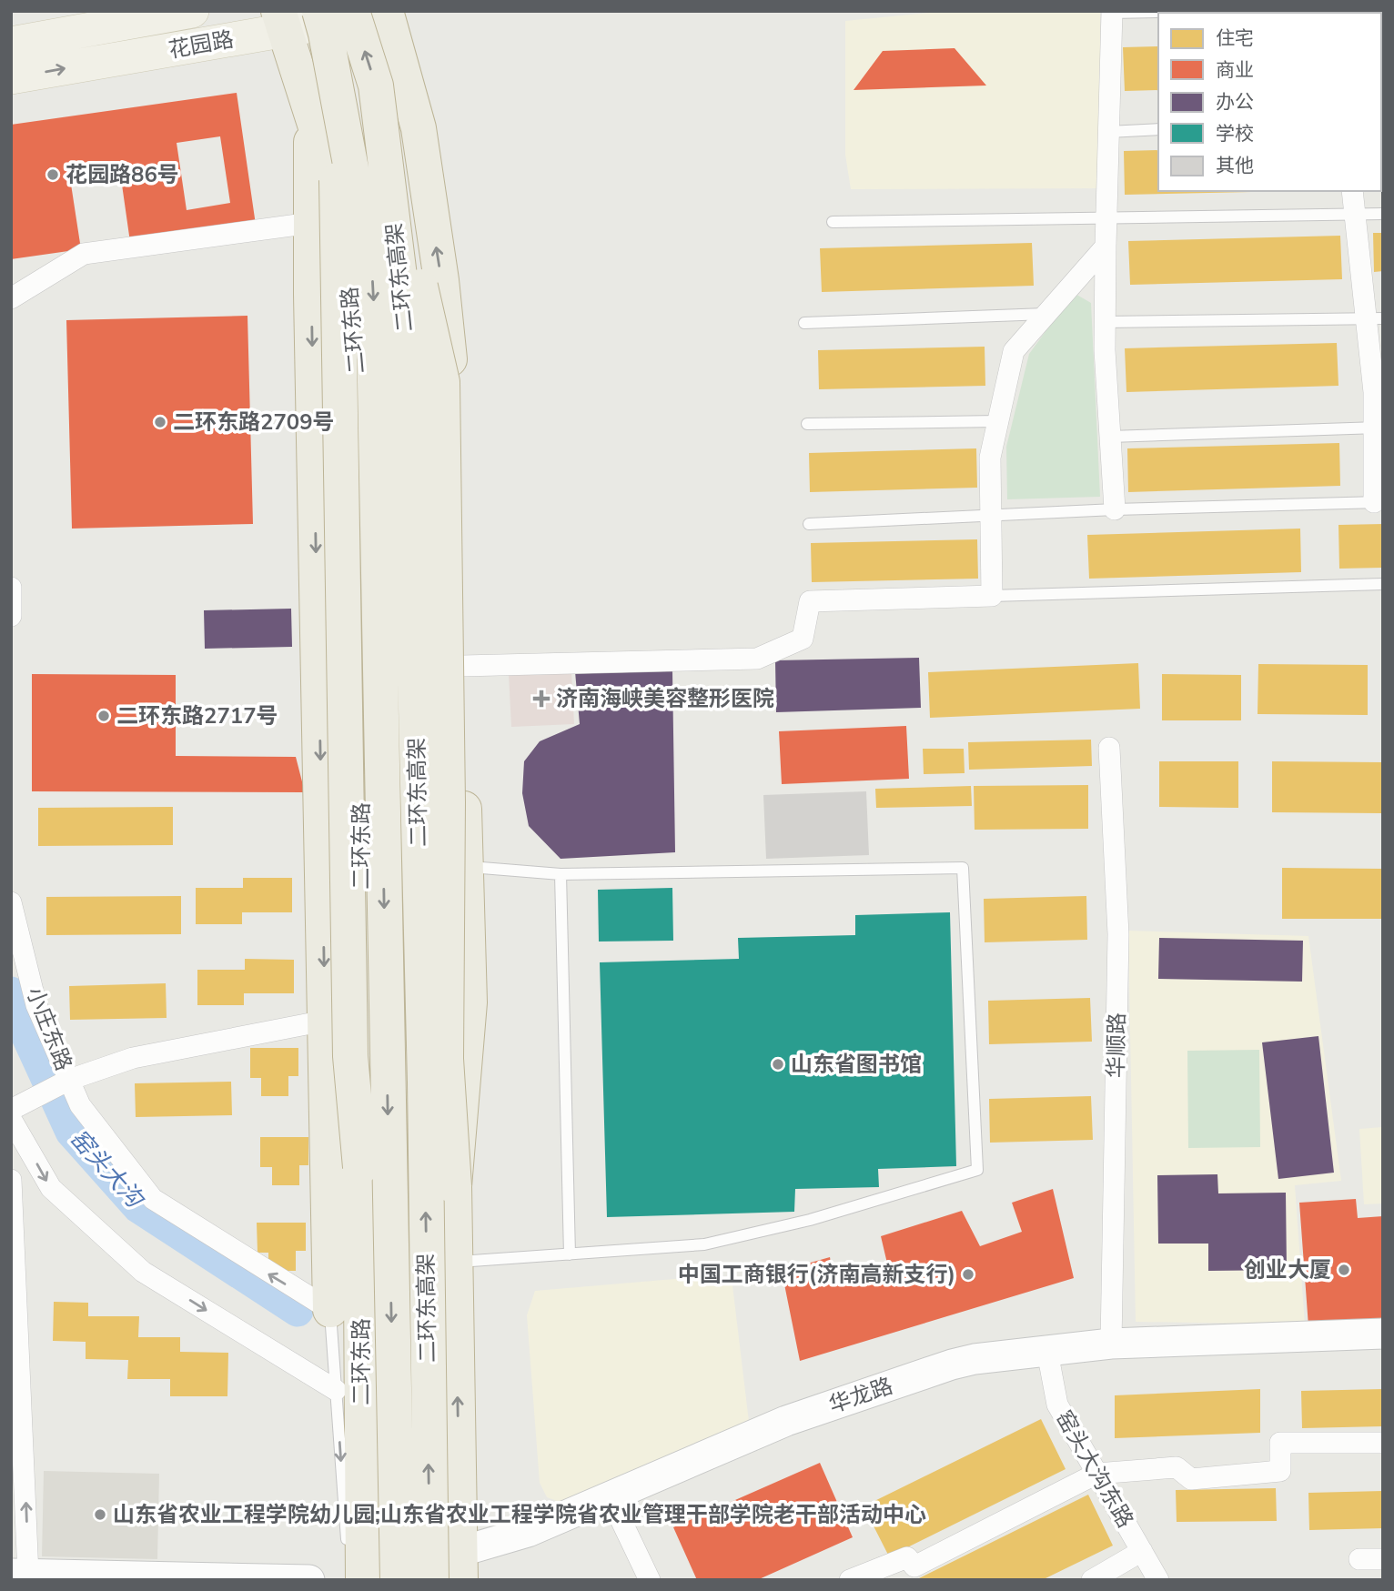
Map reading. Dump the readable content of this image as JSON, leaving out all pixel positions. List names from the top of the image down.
{
  "streets": {
    "highway": ["二环东高架", "二环东路"],
    "main road": ["花园路", "华龙路"],
    "street": ["小庄东路", "华顺路", "窑头大沟东路"]
  },
  "crossings": [
    ["花园路", "二环东路"],
    ["二环东路", "小庄东路"],
    ["二环东路", "华龙路"],
    ["华顺路", "华龙路"],
    ["华龙路", "窑头大沟东路"]
  ],
  "water": ["窑头大沟"],
  "places": {
    "other": [
      "花园路86号",
      "二环东路2709号",
      "二环东路2717号",
      "山东省图书馆",
      "创业大厦",
      "中国工商银行(济南高新支行)",
      "山东省农业工程学院幼儿园;山东省农业工程学院省农业管理干部学院老干部活动中心"
    ],
    "health": ["济南海峡美容整形医院"]
  },
  "legend": [
    "住宅",
    "商业",
    "办公",
    "学校",
    "其他"
  ]
}
